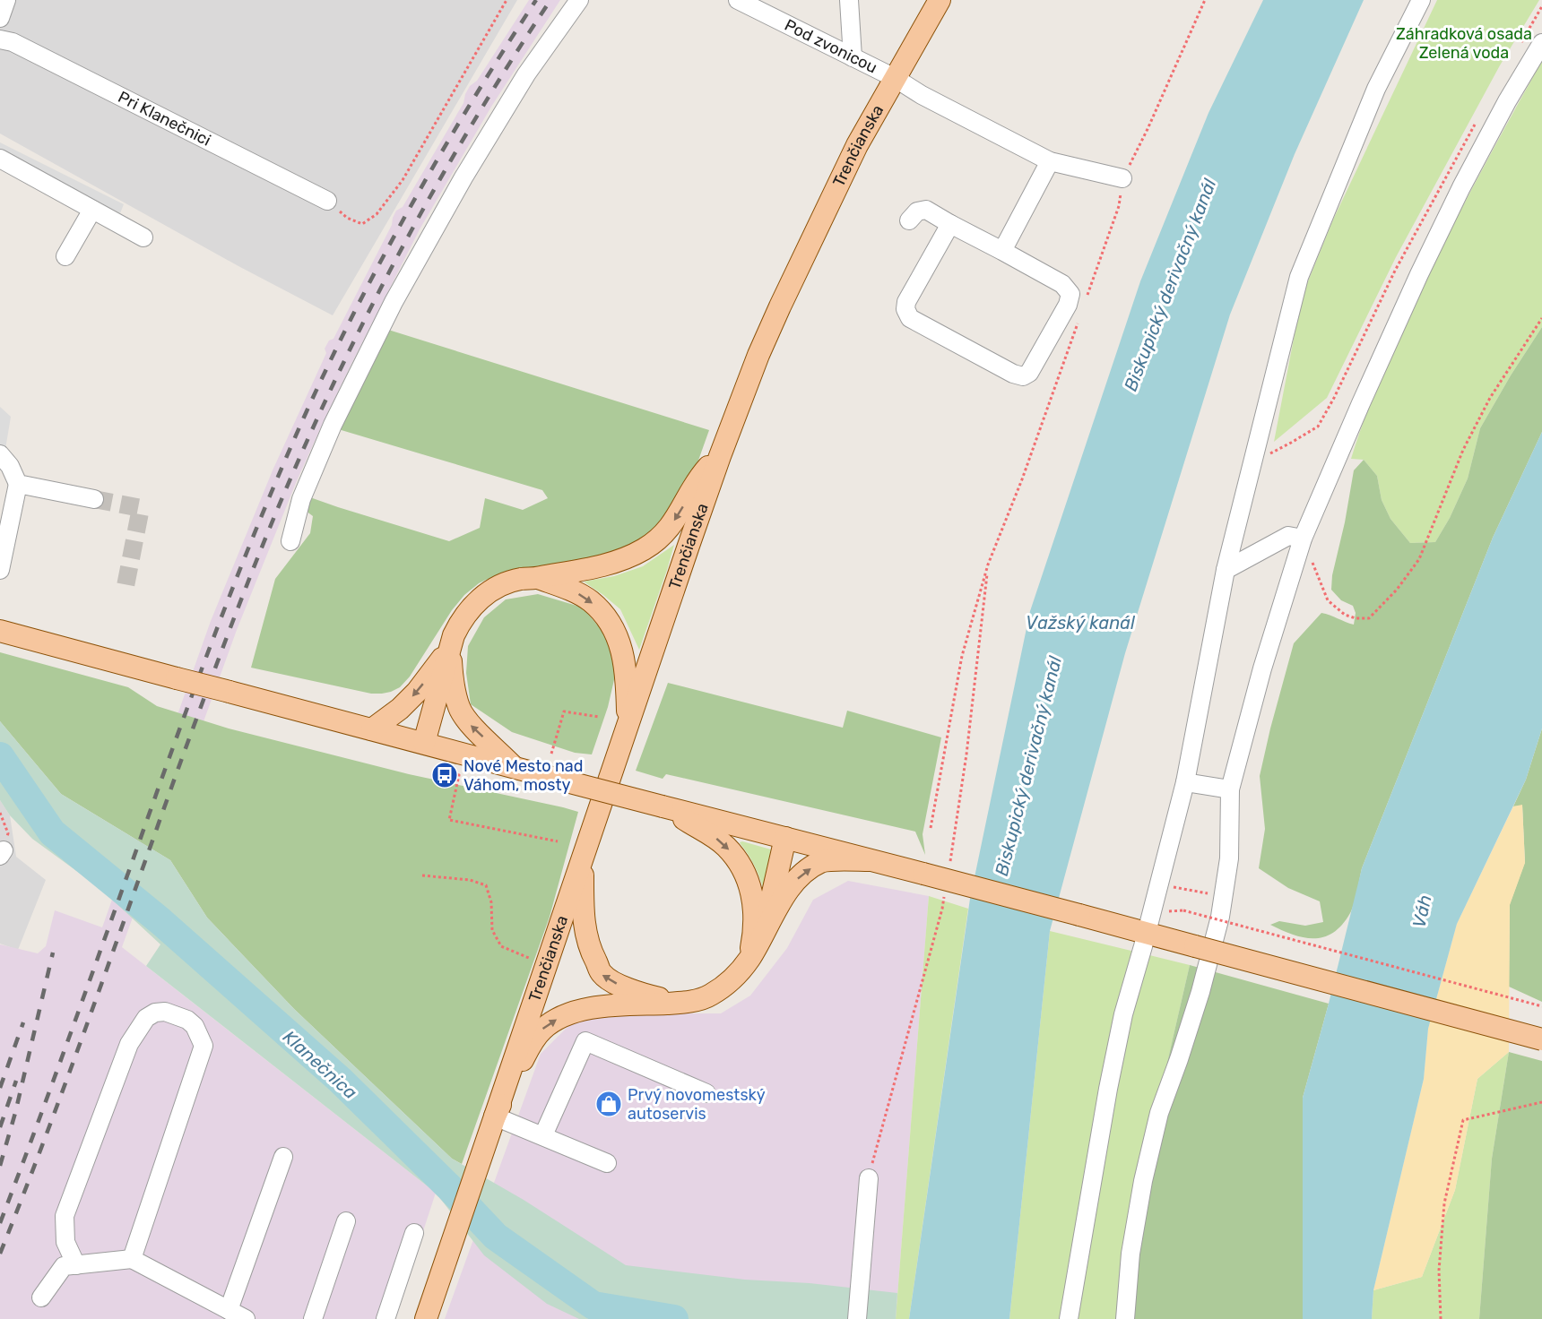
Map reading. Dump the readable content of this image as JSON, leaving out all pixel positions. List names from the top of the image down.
{
  "streets": {
    "main road": ["Trenčianska"],
    "street": ["Pod zvonicou", "Pri Klanečnici"]
  },
  "crossings": [
    ["Pod zvonicou", "Trenčianska"]
  ],
  "water": [
    "Biskupický derivačný kanál",
    "Važský kanál",
    "Váh",
    "Klanečnica"
  ],
  "parks": ["Záhradková osada Zelená voda"],
  "places": {
    "bus stop": ["Nové Mesto nad Váhom, mosty"],
    "shop": ["Prvý novomestský autoservis"]
  }
}
